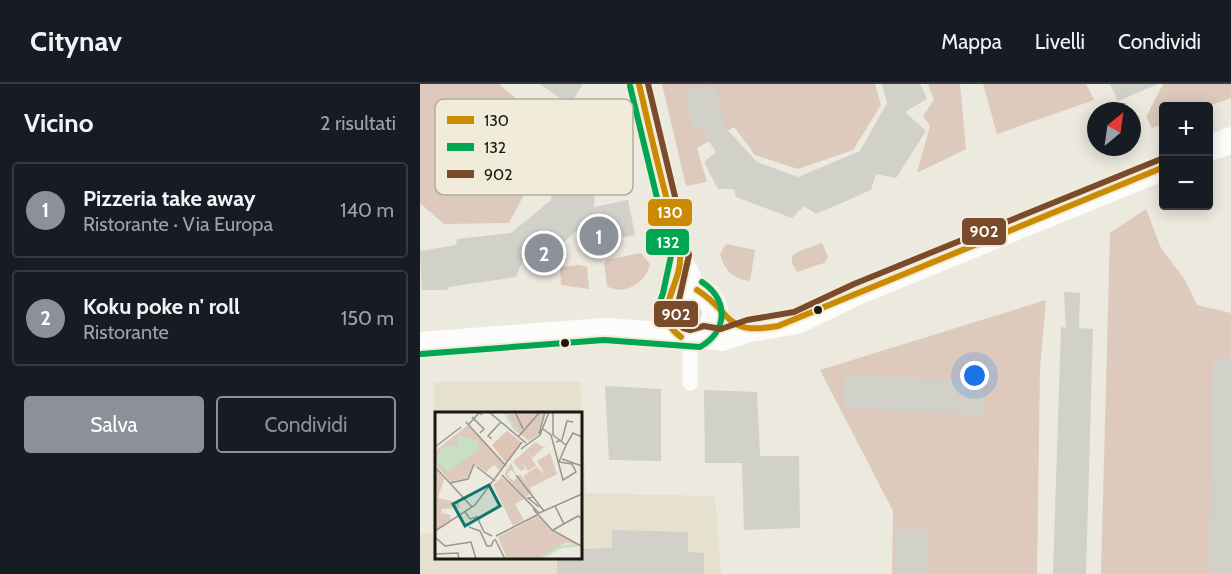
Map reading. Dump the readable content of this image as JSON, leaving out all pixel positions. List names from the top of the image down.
{
  "lines": ["transit line 130", "transit line 902", "transit line 132"],
  "legend": ["130", "132", "902"],
  "north": "top right",
  "page": {
    "header": "Citynav",
    "nav": ["Mappa", "Livelli", "Condividi"],
    "heading": ["Vicino", "2 risultati"],
    "map_buttons": ["+", "−"],
    "list": [
      {
        "mark": "1",
        "name": "Pizzeria take away",
        "note": "Ristorante · Via Europa",
        "value": "140 m"
      },
      {
        "mark": "2",
        "name": "Koku poke n' roll",
        "note": "Ristorante",
        "value": "150 m"
      }
    ],
    "pins": ["1", "2"],
    "buttons": ["Salva", "Condividi"]
  }
}
